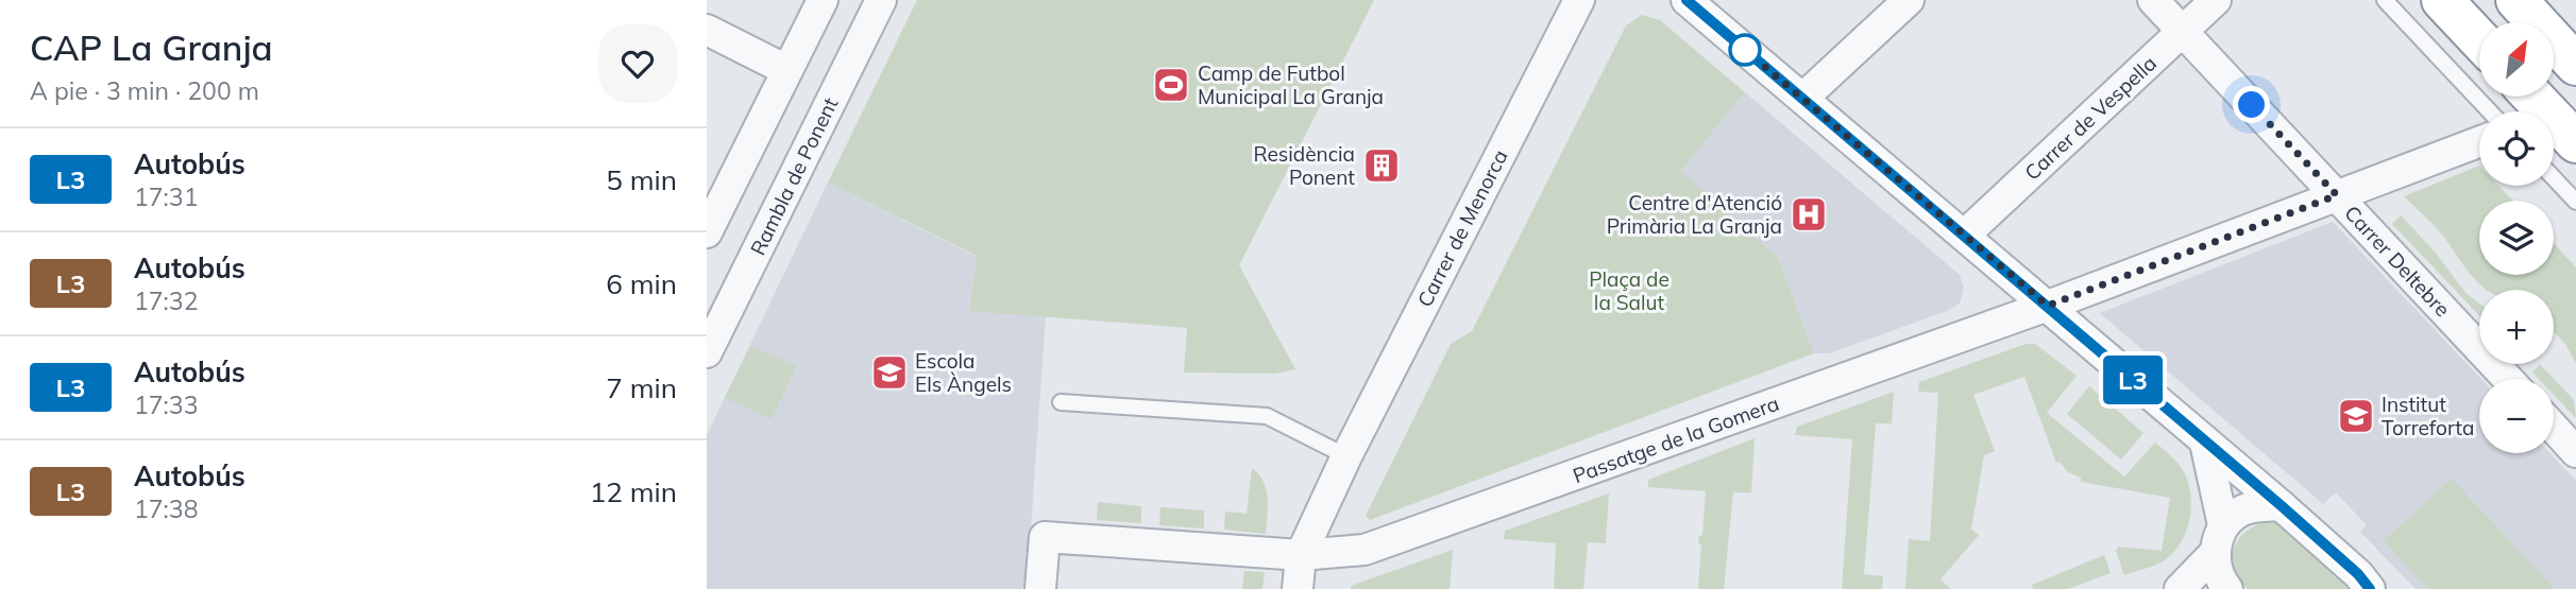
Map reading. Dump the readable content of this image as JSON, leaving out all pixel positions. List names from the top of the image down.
{
  "streets": {
    "street": [
      "Carrer de Vespella",
      "Rambla de Ponent",
      "Carrer de Menorca",
      "Carrer Deltebre",
      "Passatge de la Gomera"
    ]
  },
  "crossings": [
    ["Carrer de Vespella", "Carrer Deltebre"],
    ["Carrer de Menorca", "Passatge de la Gomera"],
    ["Carrer Deltebre", "Passatge de la Gomera"]
  ],
  "parks": ["Plaça de la Salut"],
  "places": {
    "sports": ["Camp de Futbol Municipal La Granja"],
    "building": ["Residència Ponent"],
    "hospital": ["Centre d'Atenció Primària La Granja"],
    "school or university": ["Escola Els Àngels", "Institut Torreforta"]
  },
  "lines": ["bus line L3"],
  "north": "top right",
  "page": {
    "heading": ["CAP La Granja", "A pie · 3 min · 200 m"],
    "on_map": "L3",
    "map_buttons": ["+", "−"],
    "list": [
      {
        "mark": "L3",
        "name": "Autobús",
        "note": "17:31",
        "value": "5 min"
      },
      {
        "mark": "L3",
        "name": "Autobús",
        "note": "17:32",
        "value": "6 min"
      },
      {
        "mark": "L3",
        "name": "Autobús",
        "note": "17:33",
        "value": "7 min"
      },
      {
        "mark": "L3",
        "name": "Autobús",
        "note": "17:38",
        "value": "12 min"
      }
    ]
  }
}
